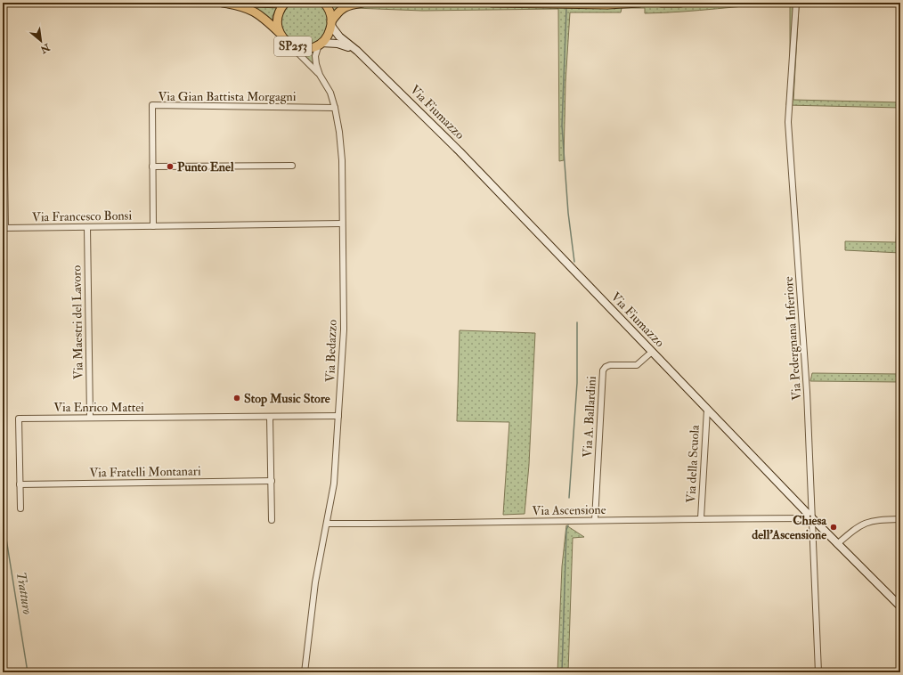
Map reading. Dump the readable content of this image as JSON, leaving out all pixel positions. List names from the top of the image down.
{
  "streets": {
    "main road": ["SP253"],
    "street": [
      "Via Gian Battista Morgagni",
      "Via Fiumazzo",
      "Via Francesco Bonsi",
      "Via Maestri del Lavoro",
      "Via Pedergnana Inferiore",
      "Via Bedazzo",
      "Via Enrico Mattei",
      "Via A. Ballardini",
      "Via della Scuola",
      "Via Fratelli Montanari",
      "Via Ascensione"
    ]
  },
  "crossings": [
    ["SP253", "Via Fiumazzo"],
    ["SP253", "Via Bedazzo"],
    ["Via Gian Battista Morgagni", "Via Francesco Bonsi"],
    ["Via Gian Battista Morgagni", "Via Bedazzo"],
    ["Via Fiumazzo", "Via Pedergnana Inferiore"],
    ["Via Fiumazzo", "Via Bedazzo"],
    ["Via Fiumazzo", "Via A. Ballardini"],
    ["Via Fiumazzo", "Via della Scuola"],
    ["Via Fiumazzo", "Via Ascensione"],
    ["Via Francesco Bonsi", "Via Maestri del Lavoro"],
    ["Via Francesco Bonsi", "Via Bedazzo"],
    ["Via Maestri del Lavoro", "Via Enrico Mattei"],
    ["Via Pedergnana Inferiore", "Via Ascensione"],
    ["Via Bedazzo", "Via Enrico Mattei"],
    ["Via Bedazzo", "Via Ascensione"],
    ["Via Enrico Mattei", "Via Fratelli Montanari"],
    ["Via A. Ballardini", "Via Ascensione"],
    ["Via della Scuola", "Via Ascensione"]
  ],
  "water": ["Tratturo"],
  "places": ["Punto Enel", "Stop Music Store", "Chiesa dell'Ascensione"],
  "north": "bottom right"
}
